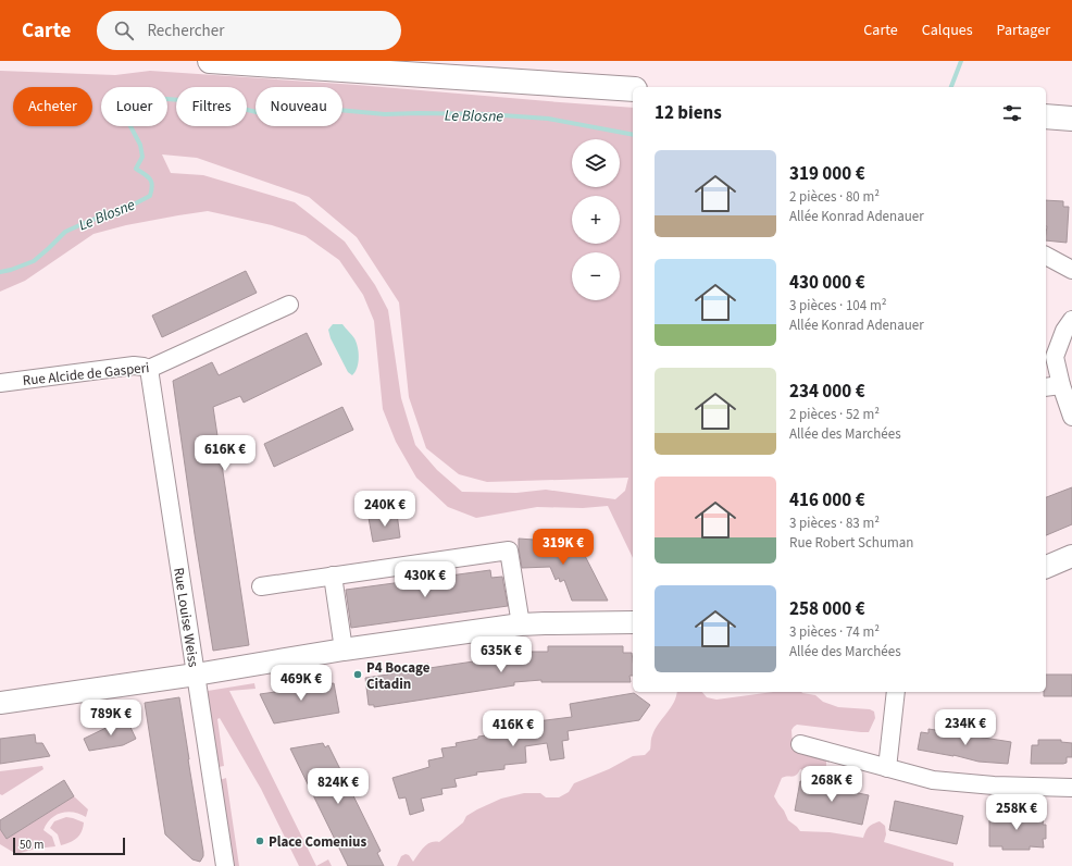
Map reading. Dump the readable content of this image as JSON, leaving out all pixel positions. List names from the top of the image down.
{
  "streets": {
    "street": ["Rue Alcide de Gasperi", "Rue Louise Weiss"]
  },
  "crossings": [
    ["Rue Alcide de Gasperi", "Rue Louise Weiss"]
  ],
  "water": ["Le Blosne"],
  "places": ["P4 Bocage Citadin", "Place Comenius"],
  "scale_bar": "50 m",
  "page": {
    "header": "Carte",
    "search": "Rechercher",
    "nav": ["Carte", "Calques", "Partager"],
    "chip": [
      "Acheter",
      "Louer",
      "Filtres",
      "Nouveau"
    ],
    "heading": "12 biens",
    "map_buttons": ["+", "−"],
    "list": [
      {
        "name": "319 000 €",
        "note": "2 pièces · 80 m² · Allée Konrad Adenauer"
      },
      {
        "name": "430 000 €",
        "note": "3 pièces · 104 m² · Allée Konrad Adenauer"
      },
      {
        "name": "234 000 €",
        "note": "2 pièces · 52 m² · Allée des Marchées"
      },
      {
        "name": "416 000 €",
        "note": "3 pièces · 83 m² · Rue Robert Schuman"
      },
      {
        "name": "258 000 €",
        "note": "3 pièces · 74 m² · Allée des Marchées"
      }
    ],
    "price": [
      "616K €",
      "240K €",
      "319K €",
      "430K €",
      "635K €",
      "469K €",
      "789K €",
      "234K €",
      "416K €",
      "268K €",
      "824K €",
      "258K €"
    ],
    "scale": "50 m"
  }
}
